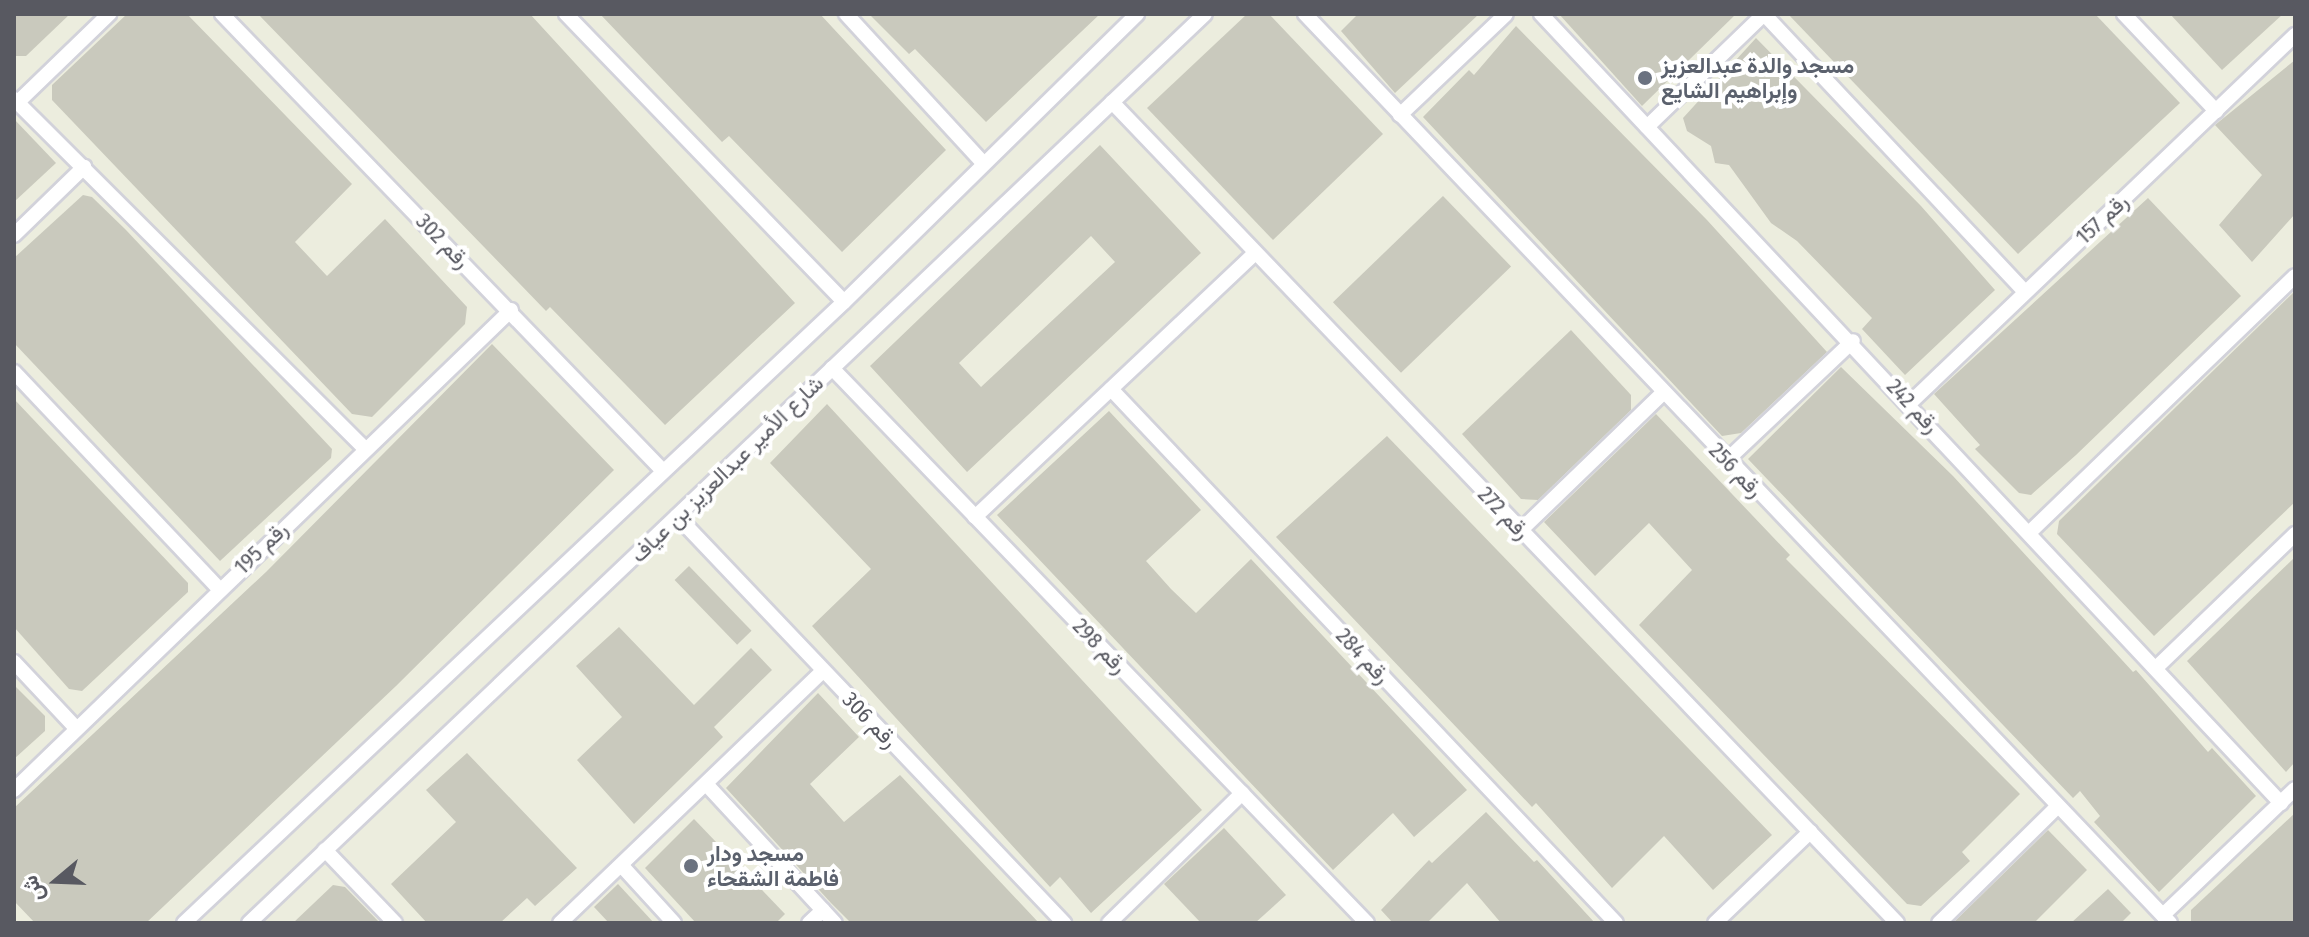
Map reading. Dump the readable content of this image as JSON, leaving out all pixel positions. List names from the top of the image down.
{
  "streets": {
    "street": [
      "رقم 157",
      "رقم 302",
      "رقم 242",
      "شارع الأمير عبدالعزيز بن عياف",
      "رقم 256",
      "رقم 272",
      "رقم 195",
      "رقم 298",
      "رقم 284",
      "رقم 306"
    ]
  },
  "crossings": [
    ["رقم 157", "رقم 242"],
    ["رقم 302", "شارع الأمير عبدالعزيز بن عياف"],
    ["رقم 302", "رقم 195"],
    ["شارع الأمير عبدالعزيز بن عياف", "رقم 272"],
    ["شارع الأمير عبدالعزيز بن عياف", "رقم 298"],
    ["شارع الأمير عبدالعزيز بن عياف", "رقم 306"]
  ],
  "places": ["مسجد والدة عبدالعزيز وإبراهيم الشايع", "مسجد ودار فاطمة الشقحاء"],
  "north": "left"
}
